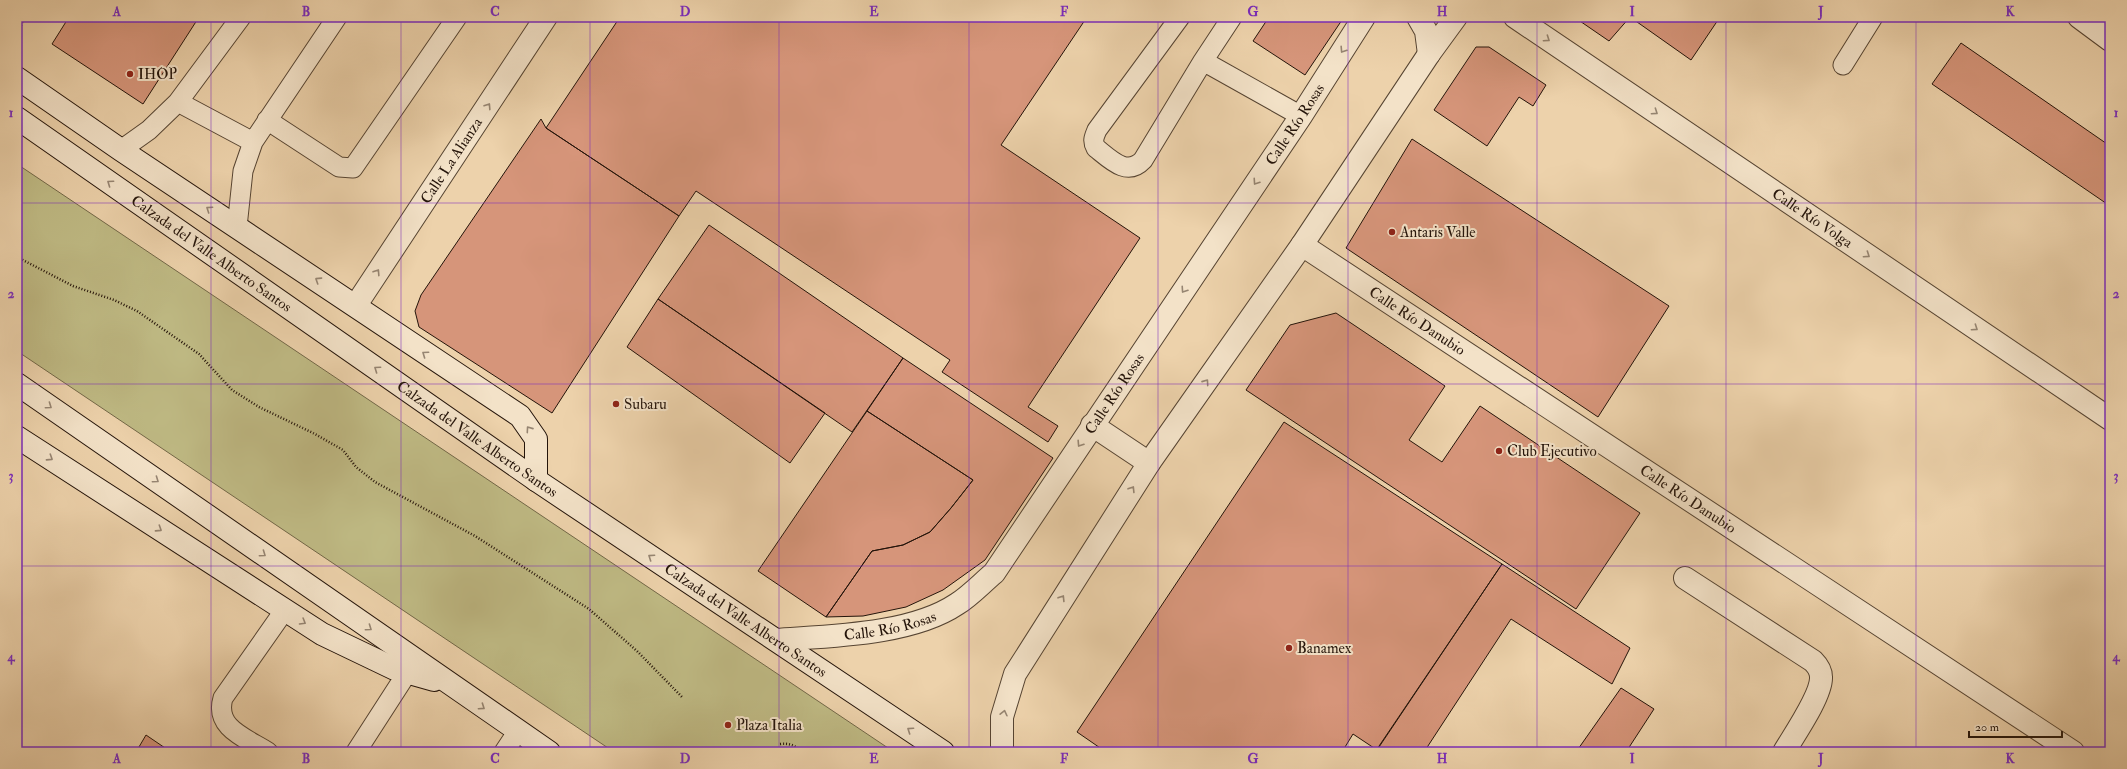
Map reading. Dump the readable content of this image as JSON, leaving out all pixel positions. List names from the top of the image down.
{
  "streets": {
    "street": [
      "Calle Río Rosas",
      "Calle La Alianza",
      "Calle Río Volga",
      "Calzada del Valle Alberto Santos",
      "Calle Río Danubio"
    ]
  },
  "crossings": [
    ["Calle Río Rosas", "Calzada del Valle Alberto Santos"]
  ],
  "one_way": ["Calle La Alianza", "Calle Río Volga"],
  "places": [
    "IHOP",
    "Antaris Valle",
    "Subaru",
    "Club Ejecutivo",
    "Banamex",
    "Plaza Italia"
  ],
  "scale_bar": "20 m",
  "grid": {
    "columns": [
      "A",
      "B",
      "C",
      "D",
      "E",
      "F",
      "G",
      "H",
      "I",
      "J",
      "K"
    ],
    "rows": [
      "1",
      "2",
      "3",
      "4"
    ]
  }
}
